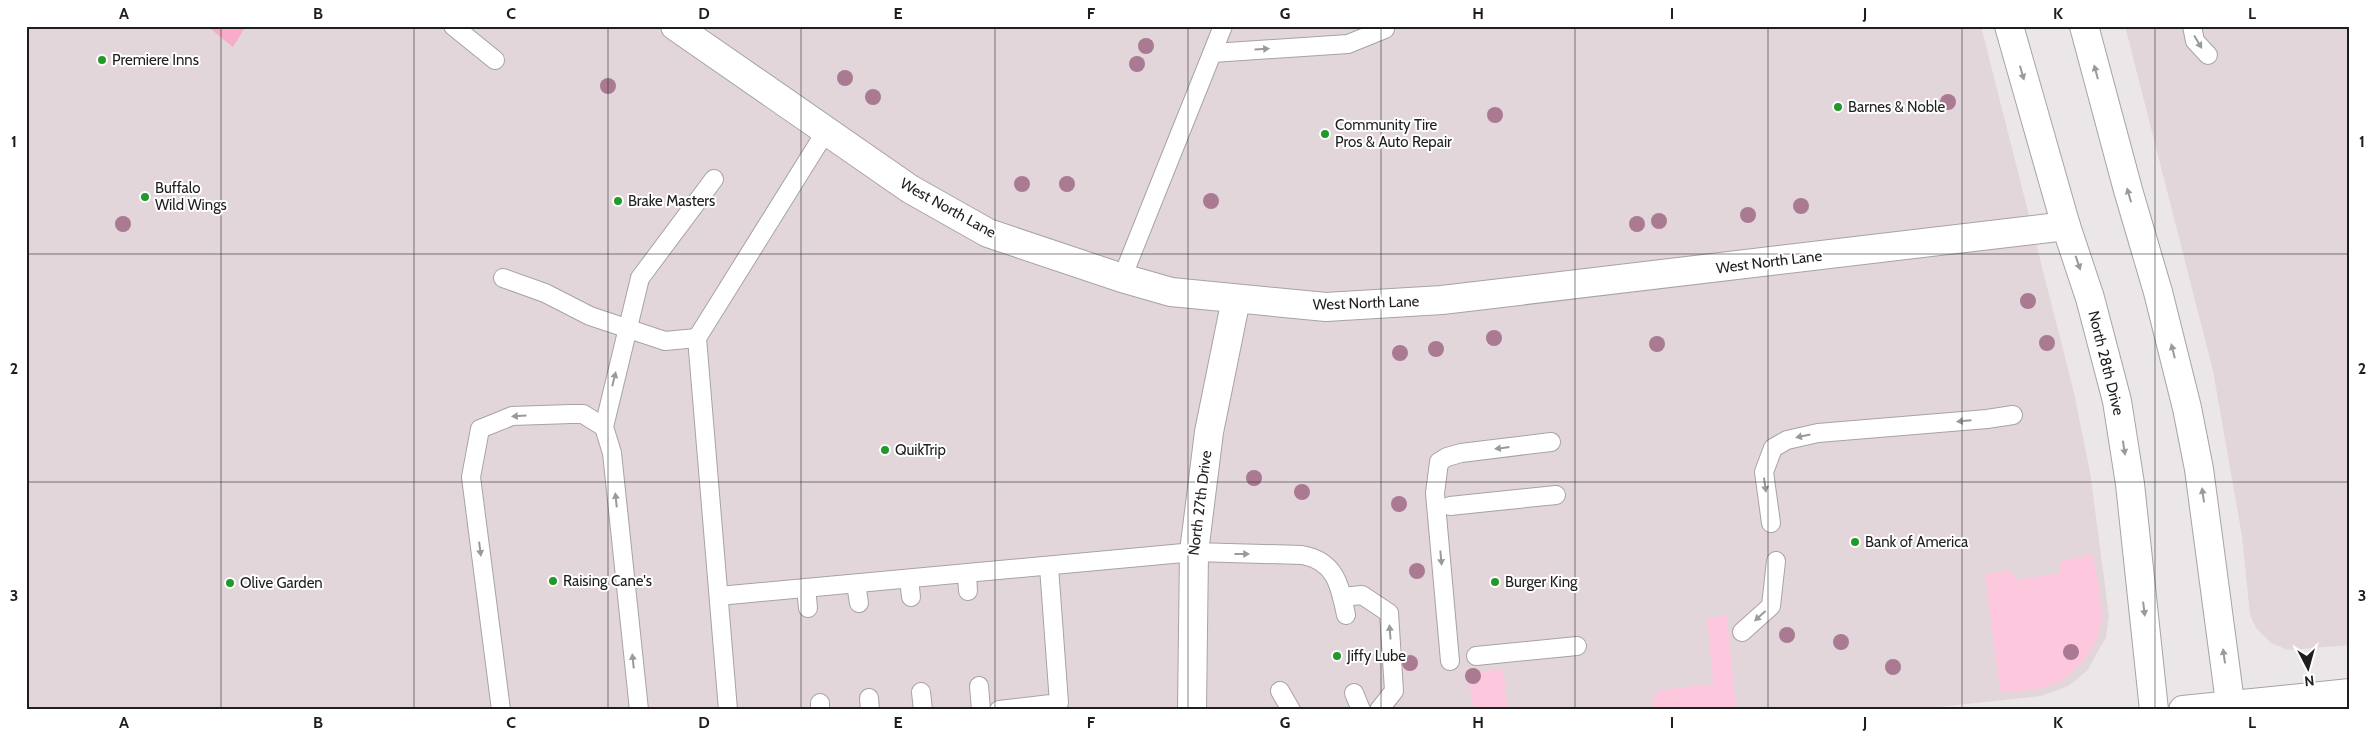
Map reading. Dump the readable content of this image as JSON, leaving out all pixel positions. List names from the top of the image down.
{
  "streets": {
    "street": ["West North Lane", "North 28th Drive", "North 27th Drive"]
  },
  "crossings": [
    ["West North Lane", "North 28th Drive"],
    ["West North Lane", "North 27th Drive"]
  ],
  "places": [
    "Premiere Inns",
    "Barnes & Noble",
    "Community Tire Pros & Auto Repair",
    "Buffalo Wild Wings",
    "Brake Masters",
    "QuikTrip",
    "Bank of America",
    "Raising Cane's",
    "Burger King",
    "Olive Garden",
    "Jiffy Lube"
  ],
  "north": "bottom",
  "grid": {
    "columns": [
      "A",
      "B",
      "C",
      "D",
      "E",
      "F",
      "G",
      "H",
      "I",
      "J",
      "K",
      "L"
    ],
    "rows": ["1", "2", "3"]
  }
}
